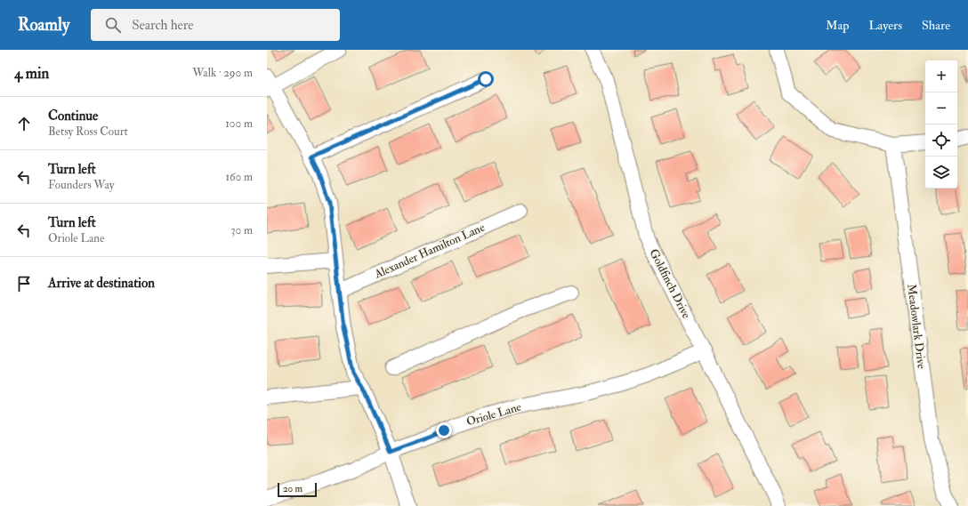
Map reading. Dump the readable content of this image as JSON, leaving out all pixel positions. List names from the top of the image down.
{
  "streets": {
    "street": [
      "Alexander Hamilton Lane",
      "Goldfinch Drive",
      "Meadowlark Drive",
      "Oriole Lane"
    ]
  },
  "crossings": [
    ["Goldfinch Drive", "Oriole Lane"]
  ],
  "scale_bar": "20 m",
  "page": {
    "header": "Roamly",
    "search": "Search here",
    "nav": ["Map", "Layers", "Share"],
    "heading": ["4 min", "Walk · 290 m"],
    "map_buttons": ["+", "−"],
    "list": [
      ["Continue", "Betsy Ross Court", "100 m"],
      ["Turn left", "Founders Way", "160 m"],
      ["Turn left", "Oriole Lane", "30 m"],
      "Arrive at destination"
    ],
    "scale": "20 m"
  }
}
